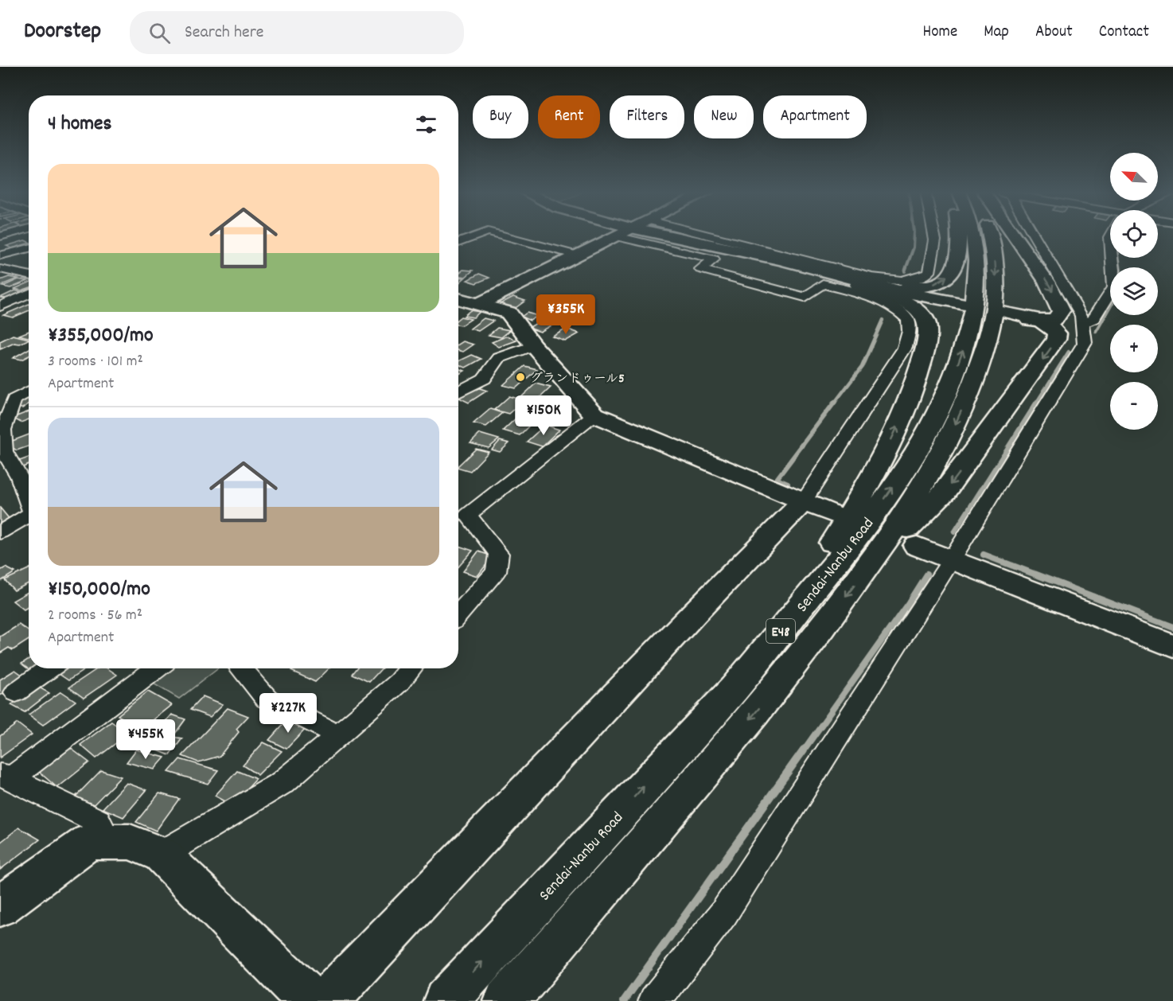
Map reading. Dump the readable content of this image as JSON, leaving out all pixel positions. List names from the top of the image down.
{
  "streets": {
    "main road": ["Sendai-Nanbu Road", "E48"]
  },
  "places": ["グランドゥール5"],
  "north": "top left",
  "page": {
    "header": "Doorstep",
    "search": "Search here",
    "nav": [
      "Home",
      "Map",
      "About",
      "Contact"
    ],
    "chip": [
      "Buy",
      "Rent",
      "Filters",
      "New",
      "Apartment"
    ],
    "heading": "4 homes",
    "map_buttons": ["+", "−"],
    "list": [
      {
        "name": "¥355,000/mo",
        "note": "3 rooms · 101 m² · Apartment"
      },
      {
        "name": "¥150,000/mo",
        "note": "2 rooms · 56 m² · Apartment"
      }
    ],
    "price": [
      "¥355K",
      "¥150K",
      "¥227K",
      "¥455K"
    ]
  }
}
